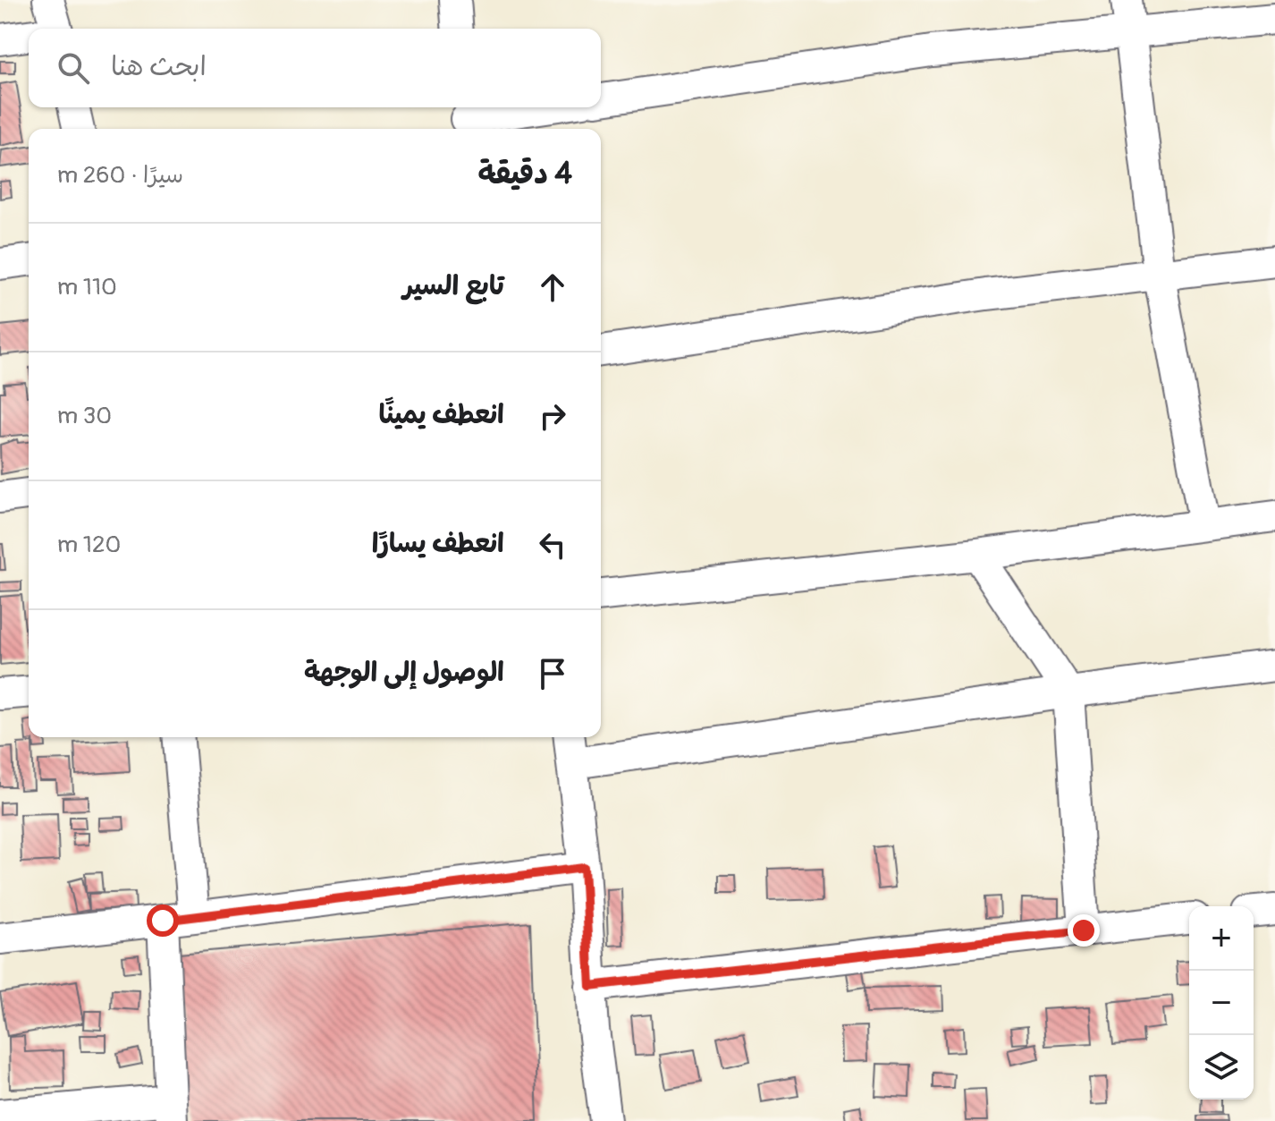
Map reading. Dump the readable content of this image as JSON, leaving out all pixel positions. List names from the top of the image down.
{
  "page": {
    "search": "ابحث هنا",
    "heading": ["4 دقيقة", "سيرًا · 260 m"],
    "list": [
      ["تابع السير", "110 m"],
      ["انعطف يمينًا", "30 m"],
      ["انعطف يسارًا", "120 m"],
      "الوصول إلى الوجهة"
    ],
    "map_buttons": ["+", "−"]
  }
}
